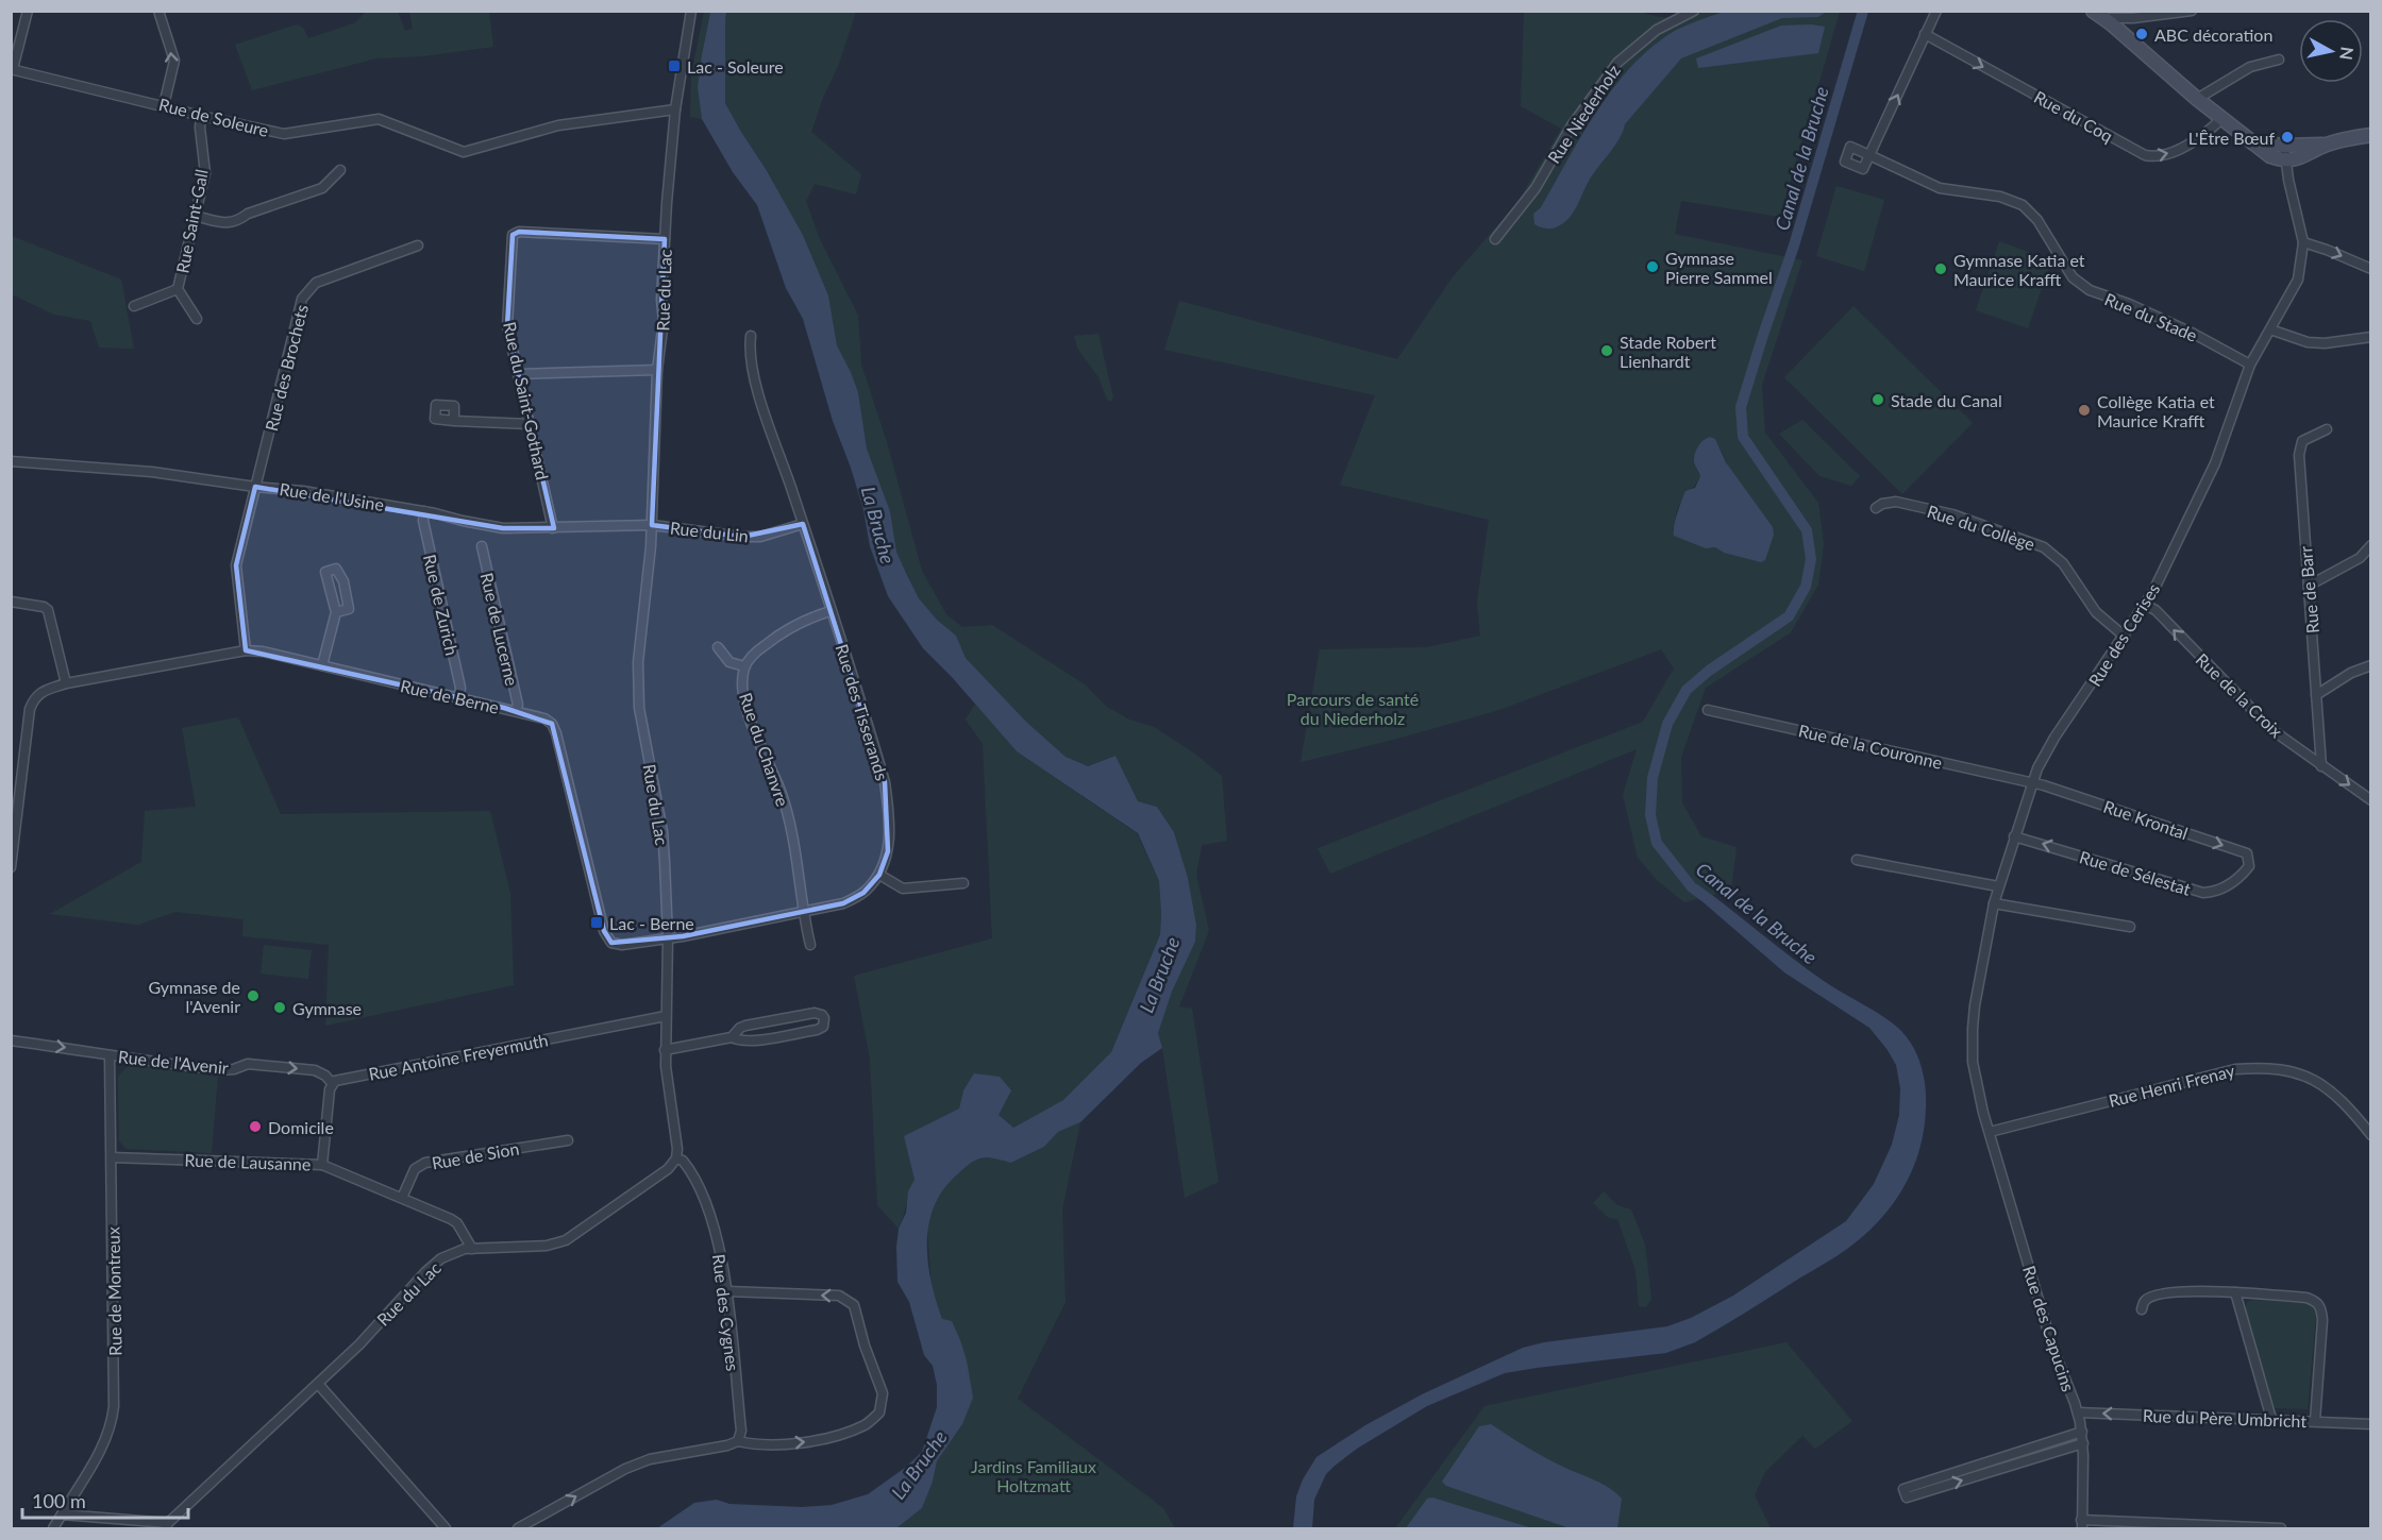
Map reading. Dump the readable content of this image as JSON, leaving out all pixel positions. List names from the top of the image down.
{
  "streets": {
    "street": [
      "Rue Niederholz",
      "Rue du Coq",
      "Rue de Soleure",
      "Rue Saint-Gall",
      "Rue du Lac",
      "Rue du Stade",
      "Rue des Brochets",
      "Rue du Saint-Gothard",
      "Rue de l'Usine",
      "Rue du Collège",
      "Rue du Lin",
      "Rue de Barr",
      "Rue de Zurich",
      "Rue de Lucerne",
      "Rue des Cerises",
      "Rue de la Croix",
      "Rue de Berne",
      "Rue des Tisserands",
      "Rue de la Couronne",
      "Rue du Chanvre",
      "Rue Krontal",
      "Rue de Sélestat",
      "Rue Antoine Freyermuth",
      "Rue de l'Avenir",
      "Rue Henri Frenay",
      "Rue de Sion",
      "Rue de Lausanne",
      "Rue de Montreux",
      "Rue des Cygnes",
      "Rue des Capucins",
      "Rue du Père Umbricht"
    ]
  },
  "crossings": [
    ["Rue du Coq", "Rue du Stade"],
    ["Rue de Soleure", "Rue Saint-Gall"],
    ["Rue de Soleure", "Rue du Lac"],
    ["Rue du Lac", "Rue du Saint-Gothard"],
    ["Rue du Lac", "Rue de l'Usine"],
    ["Rue du Lac", "Rue du Lin"],
    ["Rue du Lac", "Rue de Berne"],
    ["Rue du Lac", "Rue des Tisserands"],
    ["Rue du Lac", "Rue Antoine Freyermuth"],
    ["Rue du Lac", "Rue de Lausanne"],
    ["Rue du Lac", "Rue des Cygnes"],
    ["Rue du Stade", "Rue des Cerises"],
    ["Rue des Brochets", "Rue de l'Usine"],
    ["Rue des Brochets", "Rue de Berne"],
    ["Rue du Saint-Gothard", "Rue de l'Usine"],
    ["Rue de l'Usine", "Rue du Lin"],
    ["Rue de l'Usine", "Rue de Zurich"],
    ["Rue du Collège", "Rue des Cerises"],
    ["Rue du Lin", "Rue des Tisserands"],
    ["Rue de Barr", "Rue de la Croix"],
    ["Rue de Zurich", "Rue de Berne"],
    ["Rue de Lucerne", "Rue de Berne"],
    ["Rue des Cerises", "Rue de la Croix"],
    ["Rue des Cerises", "Rue de la Couronne"],
    ["Rue des Cerises", "Rue Krontal"],
    ["Rue des Cerises", "Rue de Sélestat"],
    ["Rue des Cerises", "Rue Henri Frenay"],
    ["Rue des Cerises", "Rue des Capucins"],
    ["Rue de Berne", "Rue des Tisserands"],
    ["Rue des Tisserands", "Rue du Chanvre"],
    ["Rue de la Couronne", "Rue Krontal"],
    ["Rue Krontal", "Rue de Sélestat"],
    ["Rue Antoine Freyermuth", "Rue de l'Avenir"],
    ["Rue de l'Avenir", "Rue de Montreux"],
    ["Rue Henri Frenay", "Rue des Capucins"],
    ["Rue de Sion", "Rue de Lausanne"],
    ["Rue de Lausanne", "Rue de Montreux"],
    ["Rue des Capucins", "Rue du Père Umbricht"]
  ],
  "one_way": [
    "Rue du Coq",
    "Rue Krontal",
    "Rue de l'Avenir",
    "Rue du Père Umbricht"
  ],
  "water": ["Canal de la Bruche", "La Bruche"],
  "parks": ["Parcours de santé du Niederholz", "Jardins Familiaux Holtzmatt"],
  "places": {
    "other": [
      "ABC décoration",
      "L'Être Bœuf",
      "Gymnase Pierre Sammel",
      "Gymnase Katia et Maurice Krafft",
      "Stade Robert Lienhardt",
      "Stade du Canal",
      "Collège Katia et Maurice Krafft",
      "Gymnase de l'Avenir",
      "Gymnase",
      "Domicile"
    ],
    "transit": ["Lac - Soleure", "Lac - Berne"]
  },
  "scale_bar": "100 m",
  "north": "right"
}
